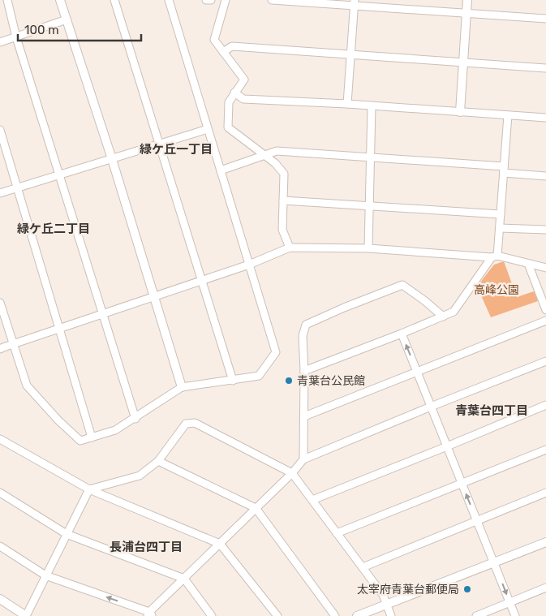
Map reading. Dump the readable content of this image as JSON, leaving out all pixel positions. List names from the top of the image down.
{
  "districts": [
    "緑ケ丘一丁目",
    "緑ケ丘二丁目",
    "青葉台四丁目",
    "長浦台四丁目"
  ],
  "parks": ["高峰公園"],
  "places": ["青葉台公民館", "太宰府青葉台郵便局"],
  "scale_bar": "100 m"
}
